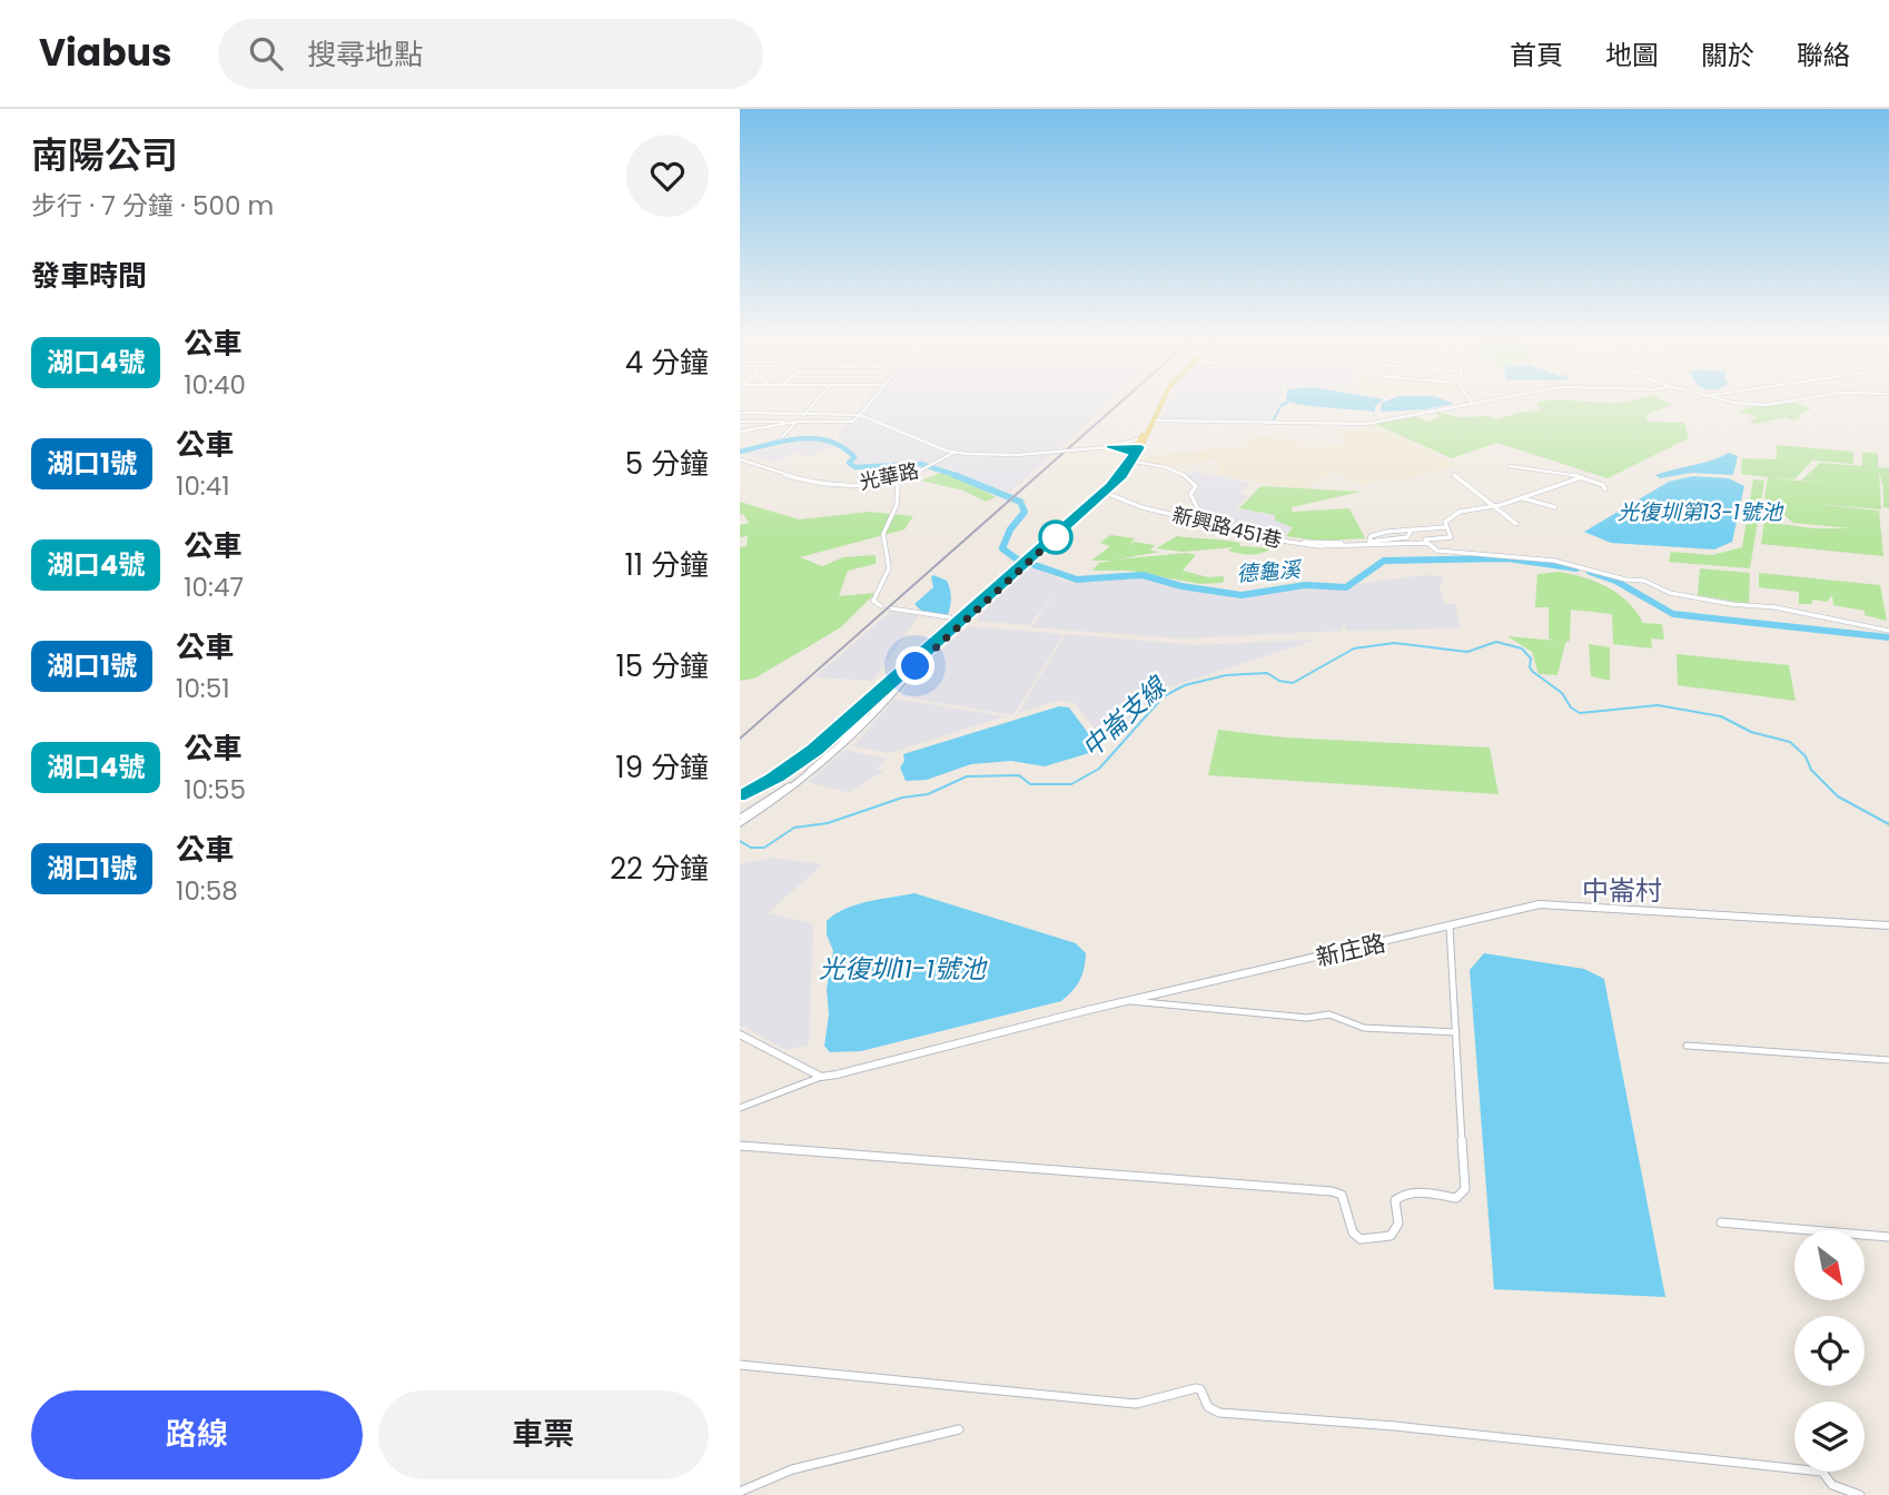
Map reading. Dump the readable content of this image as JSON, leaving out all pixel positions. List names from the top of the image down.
{
  "streets": {
    "street": ["光華路", "新興路451巷", "新庄路"]
  },
  "districts": ["中崙村"],
  "water": [
    "光復圳第13-1號池",
    "德龜溪",
    "中崙支線",
    "光復圳11-1號池"
  ],
  "lines": ["bus line 湖口4號"],
  "north": "bottom right",
  "page": {
    "header": "Viabus",
    "search": "搜尋地點",
    "nav": [
      "首頁",
      "地圖",
      "關於",
      "聯絡"
    ],
    "heading": [
      ["南陽公司", "步行 · 7 分鐘 · 500 m"],
      "發車時間"
    ],
    "list": [
      {
        "mark": "湖口4號",
        "name": "公車",
        "note": "10:40",
        "value": "4 分鐘"
      },
      {
        "mark": "湖口1號",
        "name": "公車",
        "note": "10:41",
        "value": "5 分鐘"
      },
      {
        "mark": "湖口4號",
        "name": "公車",
        "note": "10:47",
        "value": "11 分鐘"
      },
      {
        "mark": "湖口1號",
        "name": "公車",
        "note": "10:51",
        "value": "15 分鐘"
      },
      {
        "mark": "湖口4號",
        "name": "公車",
        "note": "10:55",
        "value": "19 分鐘"
      },
      {
        "mark": "湖口1號",
        "name": "公車",
        "note": "10:58",
        "value": "22 分鐘"
      }
    ],
    "buttons": ["路線", "車票"]
  }
}
